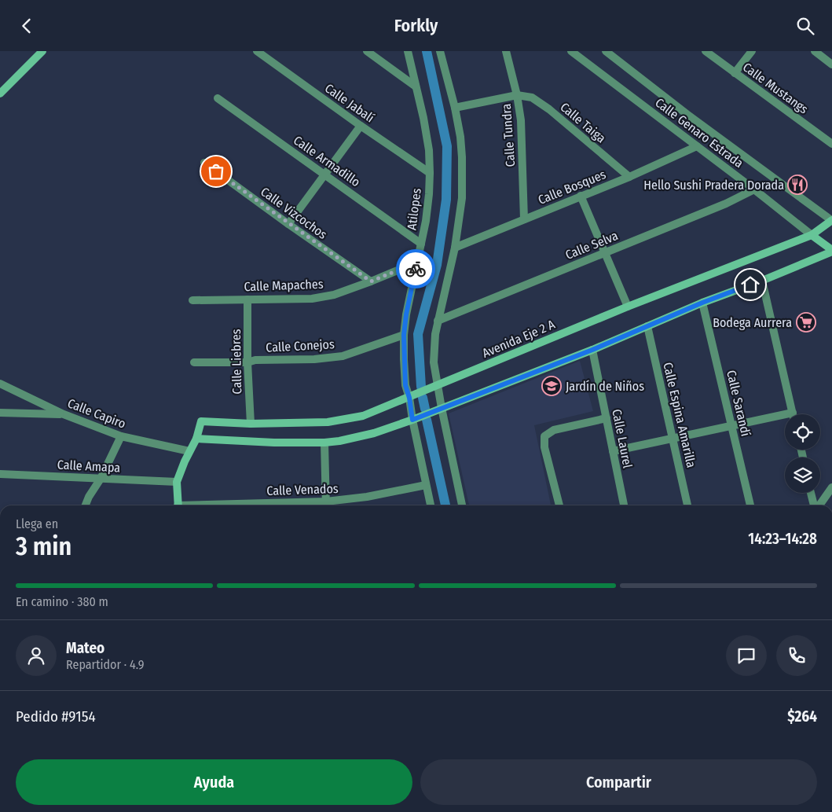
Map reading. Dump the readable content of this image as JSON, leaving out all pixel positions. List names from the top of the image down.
{
  "streets": {
    "street": [
      "Calle Mustangs",
      "Calle Jabalí",
      "Calle Taiga",
      "Calle Genaro Estrada",
      "Calle Tundra",
      "Calle Armadillo",
      "Calle Bosques",
      "Atilopes",
      "Calle Vizcochos",
      "Calle Selva",
      "Calle Mapaches",
      "Avenida Eje 2 A",
      "Calle Conejos",
      "Calle Liebres",
      "Calle Sarandí",
      "Calle Capiro",
      "Calle Espina Amarilla",
      "Calle Laurel",
      "Calle Amapa",
      "Calle Venados"
    ]
  },
  "crossings": [
    ["Calle Jabalí", "Atilopes"],
    ["Calle Taiga", "Calle Tundra"],
    ["Calle Taiga", "Calle Bosques"],
    ["Calle Genaro Estrada", "Calle Bosques"],
    ["Calle Genaro Estrada", "Calle Selva"],
    ["Calle Genaro Estrada", "Avenida Eje 2 A"],
    ["Calle Tundra", "Calle Bosques"],
    ["Calle Armadillo", "Atilopes"],
    ["Atilopes", "Calle Mapaches"],
    ["Atilopes", "Avenida Eje 2 A"],
    ["Atilopes", "Calle Conejos"],
    ["Atilopes", "Calle Venados"],
    ["Calle Vizcochos", "Calle Mapaches"],
    ["Calle Mapaches", "Calle Liebres"],
    ["Avenida Eje 2 A", "Calle Liebres"],
    ["Calle Conejos", "Calle Liebres"]
  ],
  "places": {
    "restaurant": ["Hello Sushi Pradera Dorada"],
    "supermarket": ["Bodega Aurrera"],
    "school or university": ["Jardín de Niños"]
  },
  "page": {
    "header": "Forkly",
    "heading": ["3 min", "Llega en", "14:23–14:28"],
    "panel": [
      "Mateo",
      "Repartidor · 4.9",
      "Pedido #9154",
      "$264"
    ],
    "bar": "En camino · 380 m",
    "buttons": ["Ayuda", "Compartir"]
  }
}
